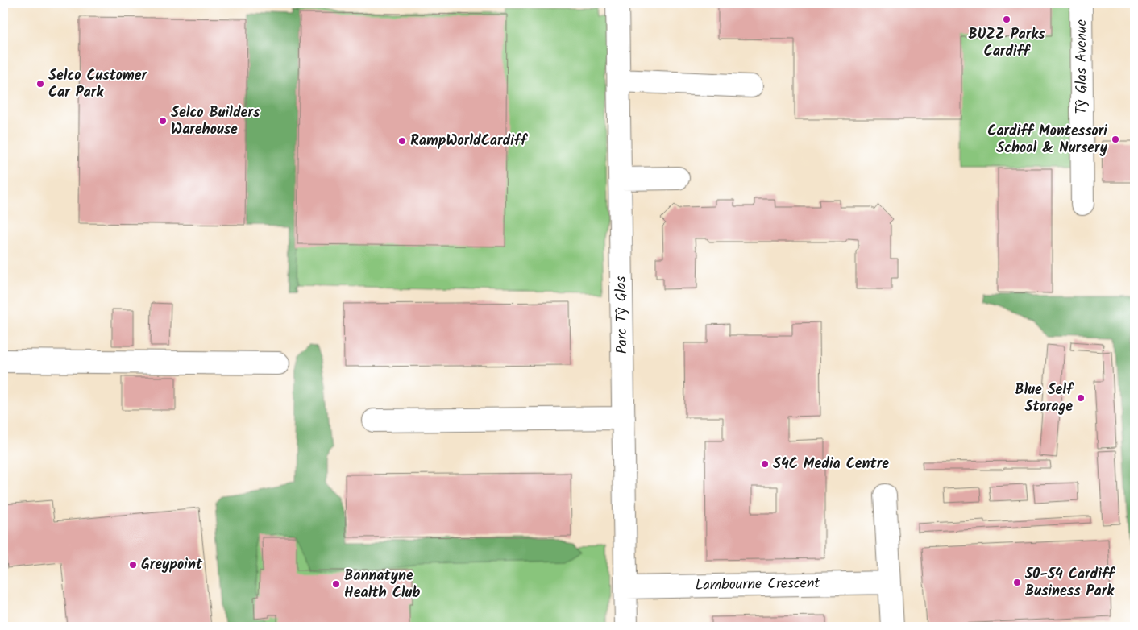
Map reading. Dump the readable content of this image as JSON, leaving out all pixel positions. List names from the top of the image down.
{
  "streets": {
    "street": ["Tŷ Glas Avenue", "Parc Tŷ Glas", "Lambourne Crescent"]
  },
  "crossings": [
    ["Parc Tŷ Glas", "Lambourne Crescent"]
  ],
  "places": [
    "BUZZ Parks Cardiff",
    "Selco Customer Car Park",
    "Selco Builders Warehouse",
    "Cardiff Montessori School & Nursery",
    "RampWorldCardiff",
    "Blue Self Storage",
    "S4C Media Centre",
    "Greypoint",
    "50-54 Cardiff Business Park",
    "Bannatyne Health Club"
  ]
}
